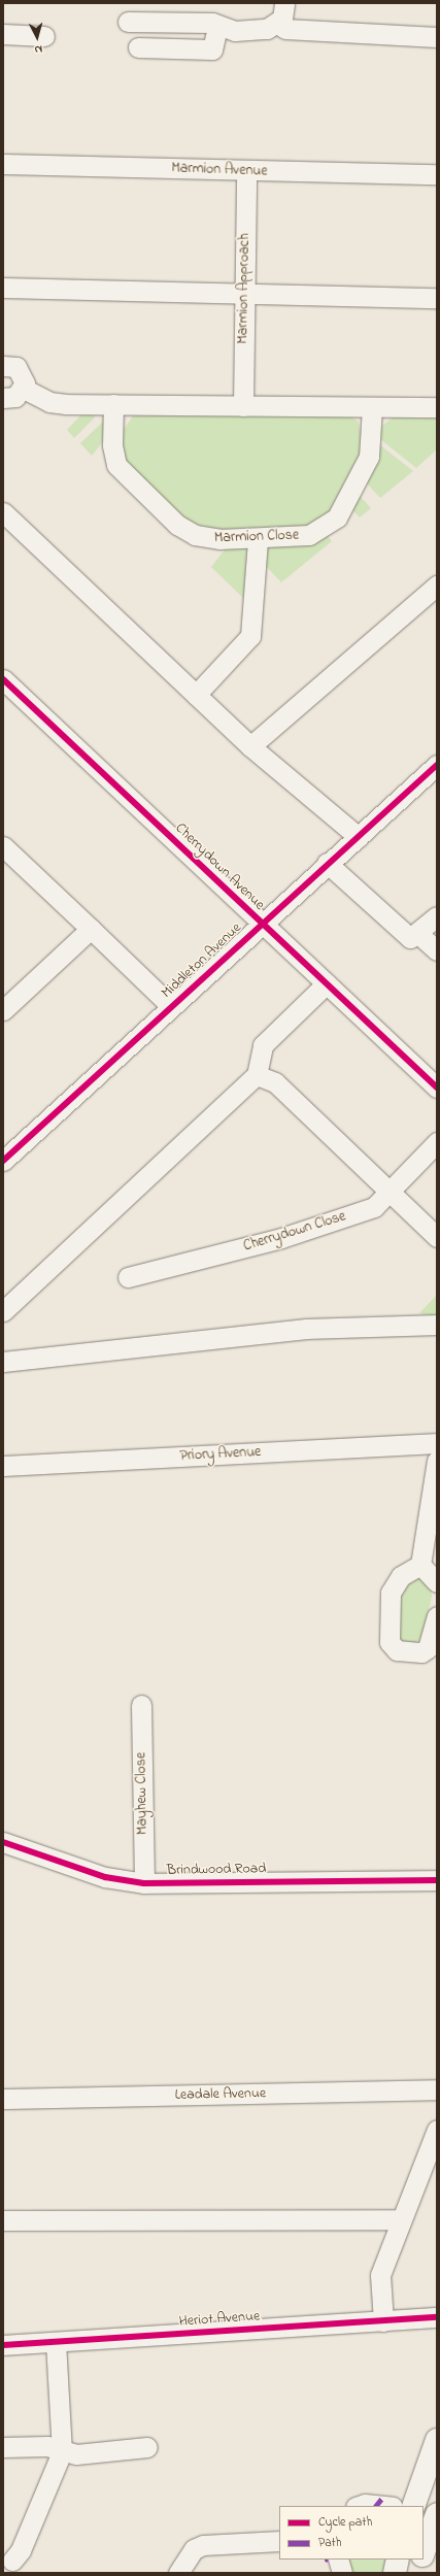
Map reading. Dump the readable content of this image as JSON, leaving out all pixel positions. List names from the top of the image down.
{
  "streets": {
    "street": [
      "Marmion Avenue",
      "Marmion Approach",
      "Marmion Close",
      "Cherrydown Avenue",
      "Middleton Avenue",
      "Cherrydown Close",
      "Priory Avenue",
      "Mayhew Close",
      "Brindwood Road",
      "Leadale Avenue",
      "Heriot Avenue"
    ]
  },
  "crossings": [
    ["Marmion Avenue", "Marmion Approach"],
    ["Cherrydown Avenue", "Middleton Avenue"],
    ["Mayhew Close", "Brindwood Road"]
  ],
  "legend": ["Cycle path", "Path"],
  "north": "bottom"
}
